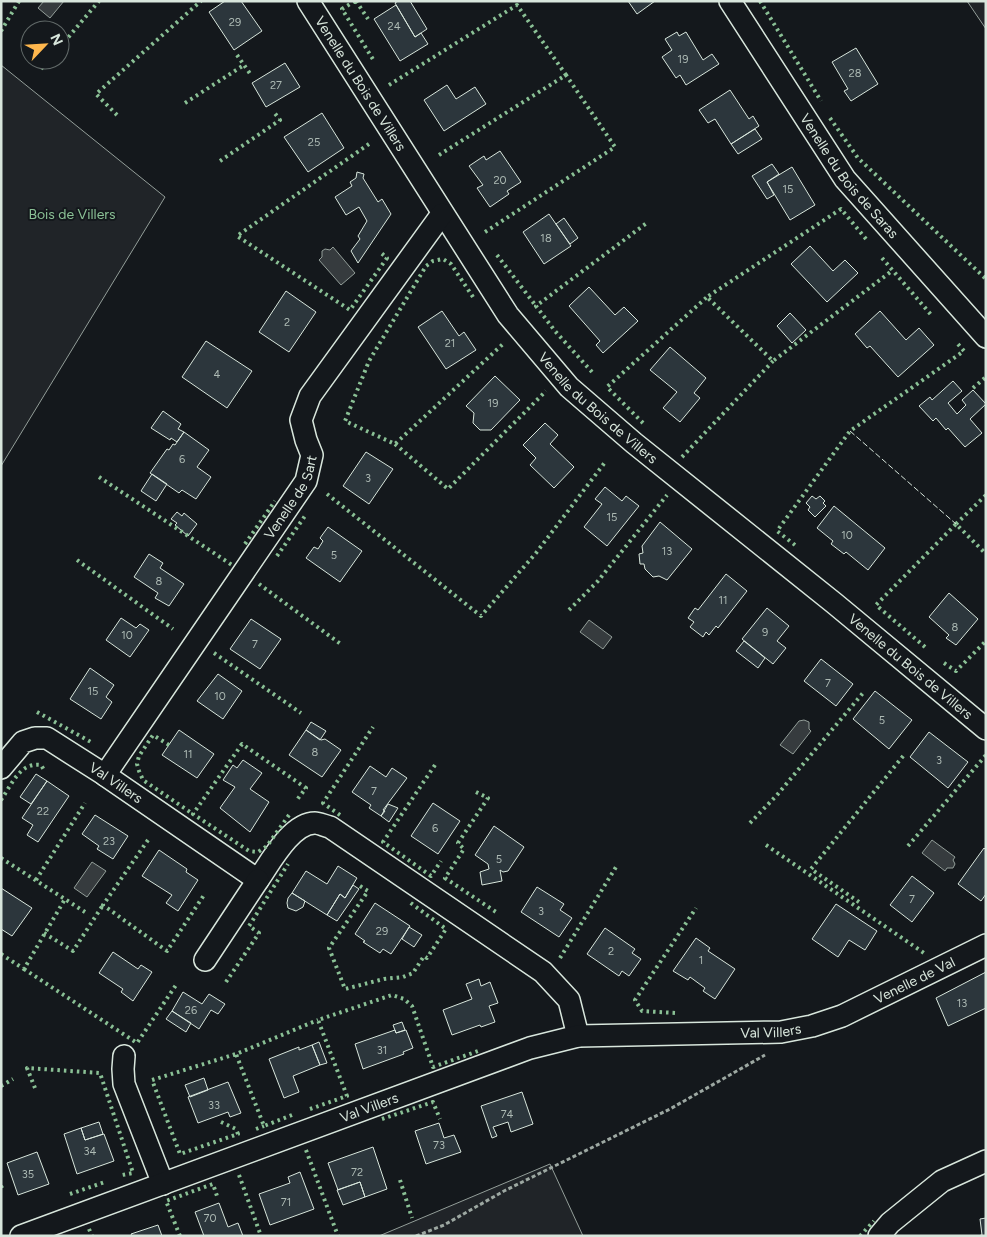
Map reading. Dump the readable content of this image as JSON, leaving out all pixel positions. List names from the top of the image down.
{
  "streets": {
    "street": [
      "Venelle du Bois de Villers",
      "Venelle du Bois de Saras",
      "Venelle de Sart",
      "Val Villers",
      "Venelle de Val"
    ]
  },
  "crossings": [
    ["Venelle du Bois de Villers", "Venelle de Sart"],
    ["Venelle de Sart", "Val Villers"],
    ["Val Villers", "Venelle de Val"]
  ],
  "parks": ["Bois de Villers"],
  "house_numbers": [
    "29",
    "24",
    "19",
    "28",
    "27",
    "25",
    "20",
    "15",
    "18",
    "2",
    "21",
    "4",
    "19",
    "6",
    "3",
    "15",
    "10",
    "13",
    "5",
    "8",
    "11",
    "8",
    "9",
    "10",
    "7",
    "7",
    "15",
    "10",
    "5",
    "8",
    "11",
    "3",
    "7",
    "22",
    "6",
    "23",
    "5",
    "7",
    "3",
    "29",
    "2",
    "1",
    "13",
    "26",
    "31",
    "33",
    "74",
    "73",
    "34",
    "72",
    "35",
    "71",
    "70"
  ],
  "north": "top right"
}
